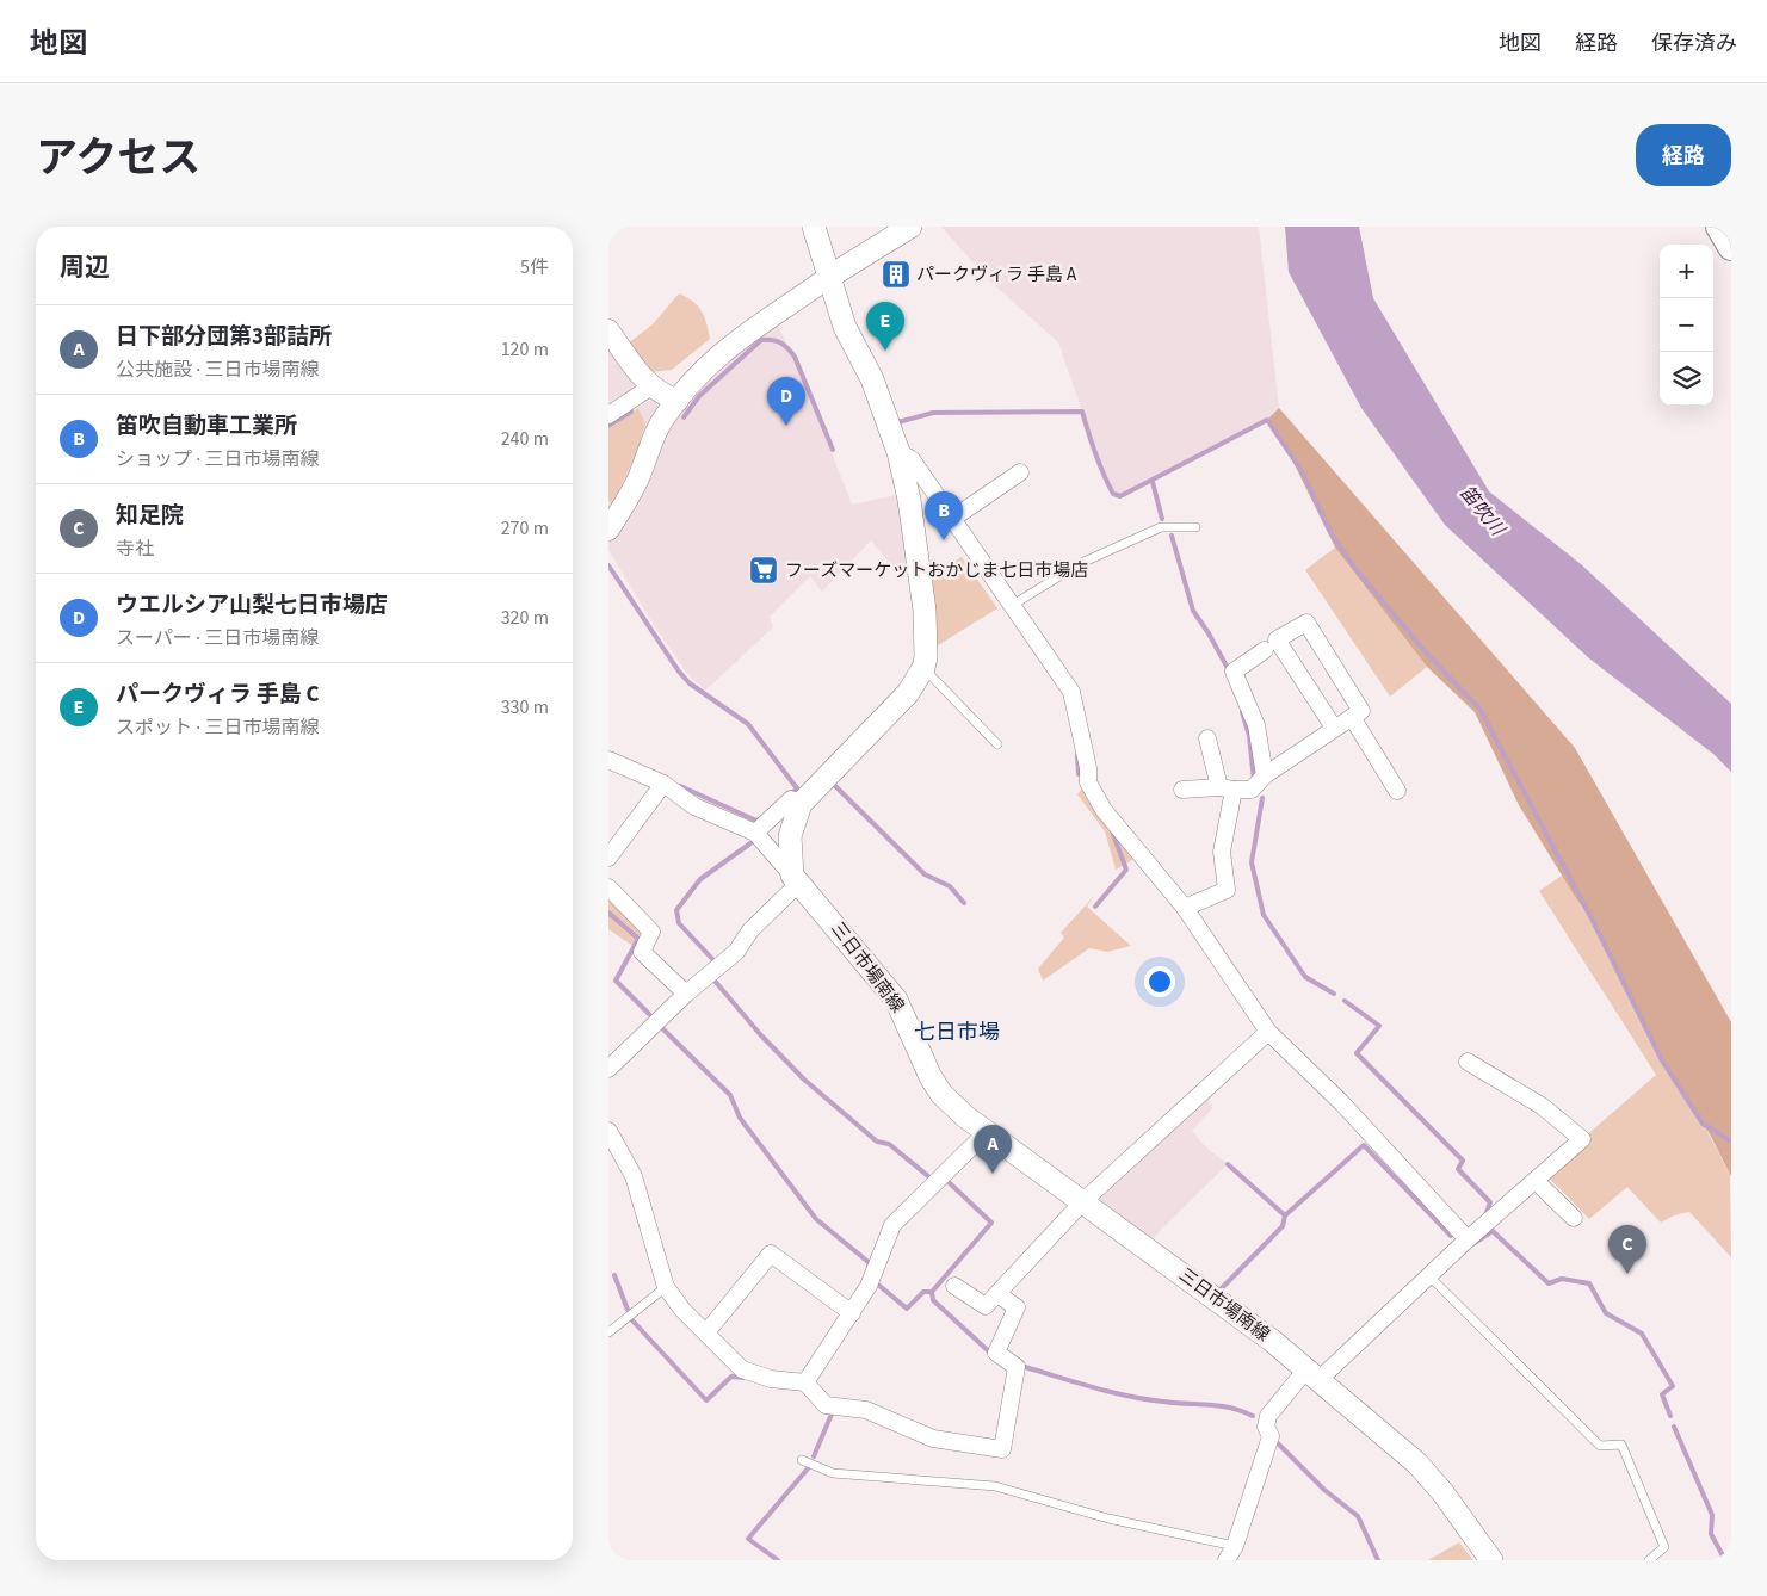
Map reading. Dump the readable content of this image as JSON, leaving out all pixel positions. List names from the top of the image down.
{
  "streets": {
    "main road": ["三日市場南線"]
  },
  "districts": ["七日市場"],
  "water": ["笛吹川"],
  "places": {
    "building": ["パークヴィラ 手島 A"],
    "supermarket": ["フーズマーケットおかじま七日市場店"]
  },
  "page": {
    "header": "地図",
    "nav": ["地図", "経路", "保存済み"],
    "title": "アクセス",
    "buttons": "経路",
    "heading": ["周辺", "5件"],
    "map_buttons": ["+", "−"],
    "pins": [
      "E",
      "D",
      "B",
      "A",
      "C"
    ],
    "list": [
      {
        "mark": "A",
        "name": "日下部分団第3部詰所",
        "note": "公共施設 · 三日市場南線",
        "value": "120 m"
      },
      {
        "mark": "B",
        "name": "笛吹自動車工業所",
        "note": "ショップ · 三日市場南線",
        "value": "240 m"
      },
      {
        "mark": "C",
        "name": "知足院",
        "note": "寺社",
        "value": "270 m"
      },
      {
        "mark": "D",
        "name": "ウエルシア山梨七日市場店",
        "note": "スーパー · 三日市場南線",
        "value": "320 m"
      },
      {
        "mark": "E",
        "name": "パークヴィラ 手島 C",
        "note": "スポット · 三日市場南線",
        "value": "330 m"
      }
    ]
  }
}
